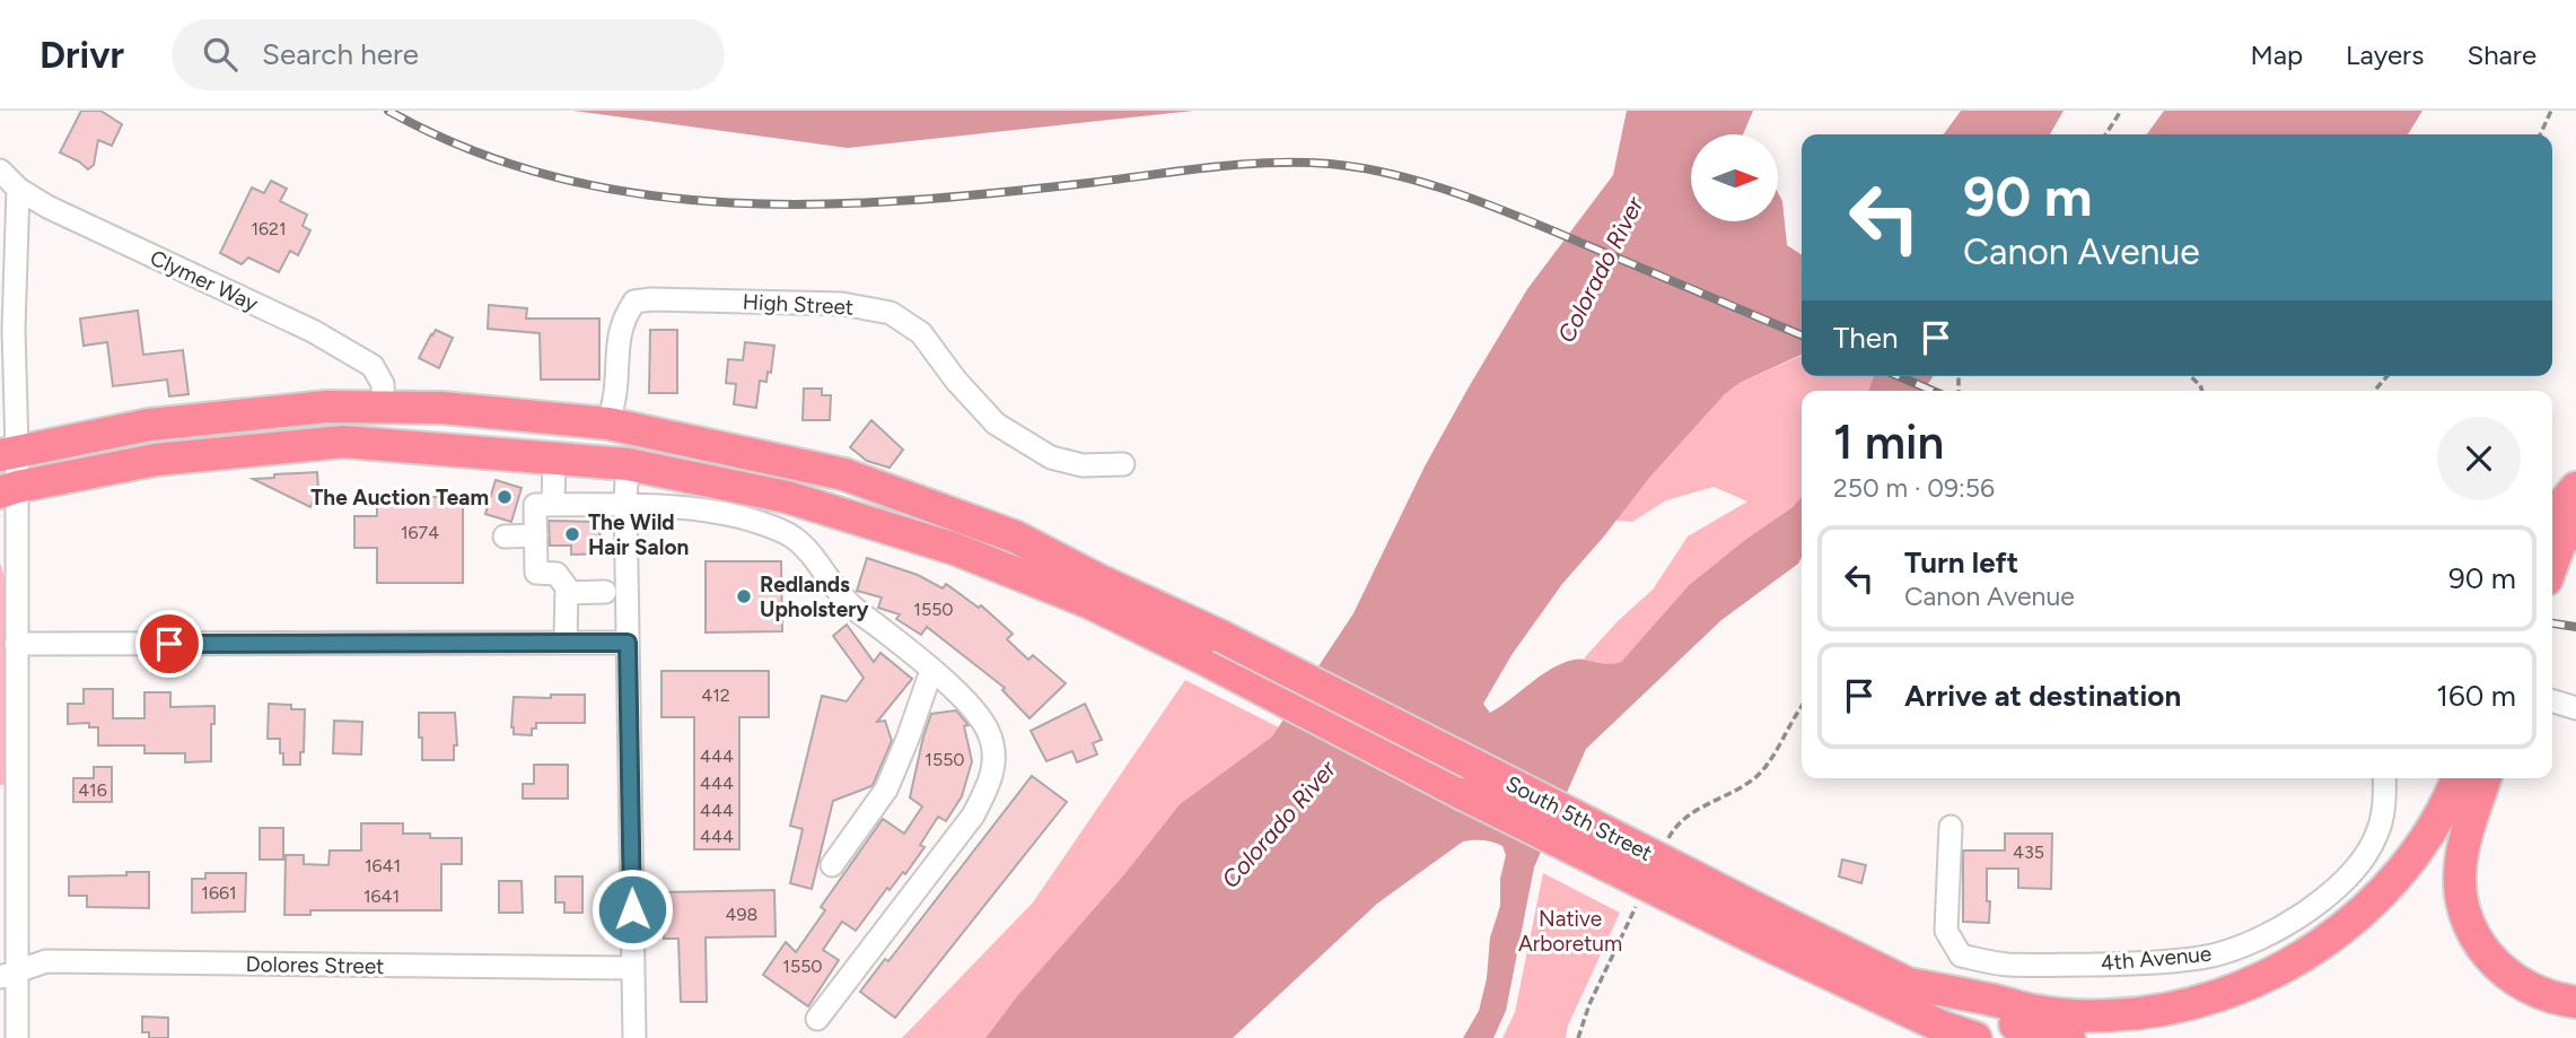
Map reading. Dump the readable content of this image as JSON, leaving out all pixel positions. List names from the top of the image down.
{
  "streets": {
    "highway": ["South 5th Street"],
    "street": [
      "Clymer Way",
      "High Street",
      "4th Avenue",
      "Dolores Street"
    ]
  },
  "water": ["Colorado River"],
  "parks": ["Native Arboretum"],
  "places": ["The Auction Team", "The Wild Hair Salon", "Redlands Upholstery"],
  "house_numbers": [
    "1621",
    "1674",
    "1550",
    "412",
    "444",
    "1550",
    "444",
    "416",
    "444",
    "444",
    "435",
    "1641",
    "1661",
    "1641",
    "498",
    "1550"
  ],
  "north": "right",
  "page": {
    "header": "Drivr",
    "search": "Search here",
    "nav": ["Map", "Layers", "Share"],
    "turn": ["90 m", "Canon Avenue"],
    "then": "Then",
    "heading": ["1 min", "250 m · 09:56"],
    "list": [
      {
        "name": "Turn left",
        "note": "Canon Avenue",
        "value": "90 m"
      },
      {
        "name": "Arrive at destination",
        "value": "160 m"
      }
    ]
  }
}
